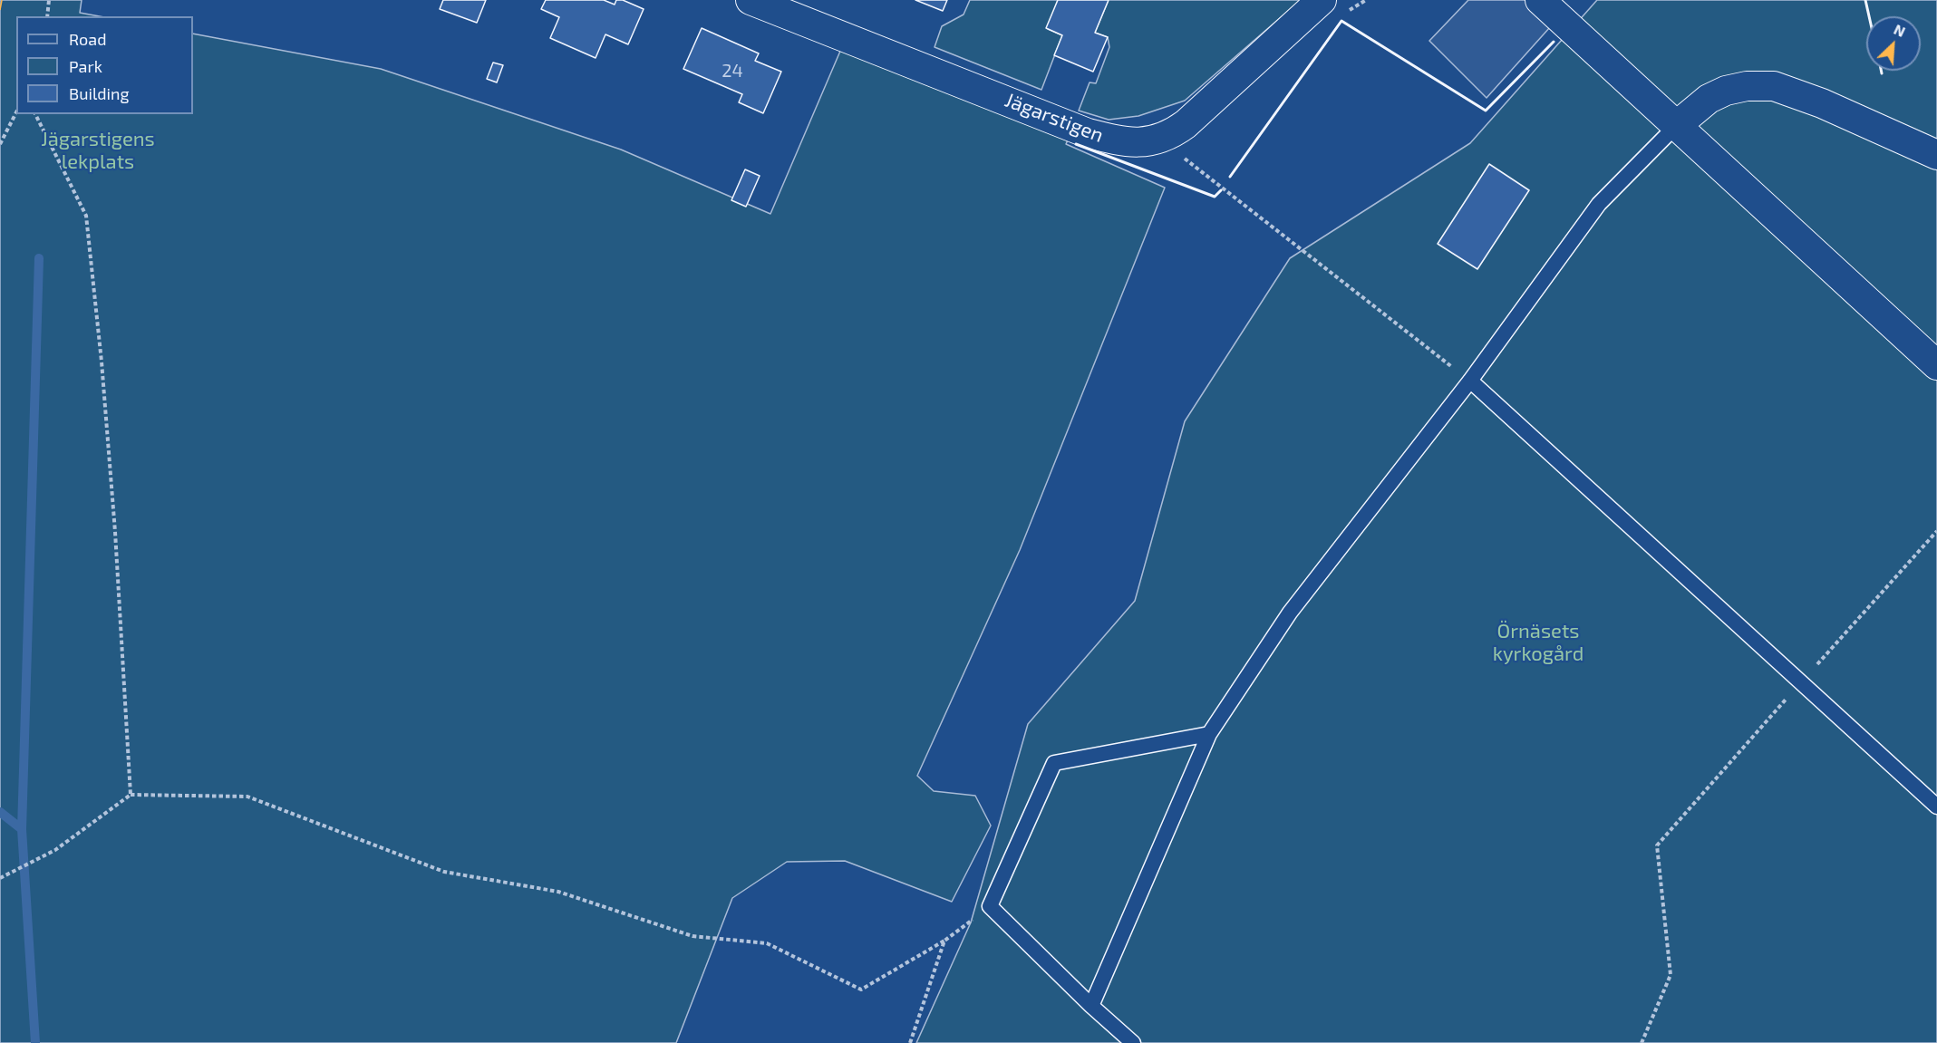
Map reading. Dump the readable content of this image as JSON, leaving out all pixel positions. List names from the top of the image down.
{
  "streets": {
    "street": ["Jägarstigen"]
  },
  "parks": ["Jägarstigens lekplats", "Örnäsets kyrkogård"],
  "house_numbers": ["24"],
  "legend": ["Road", "Park", "Building"],
  "north": "top right"
}
